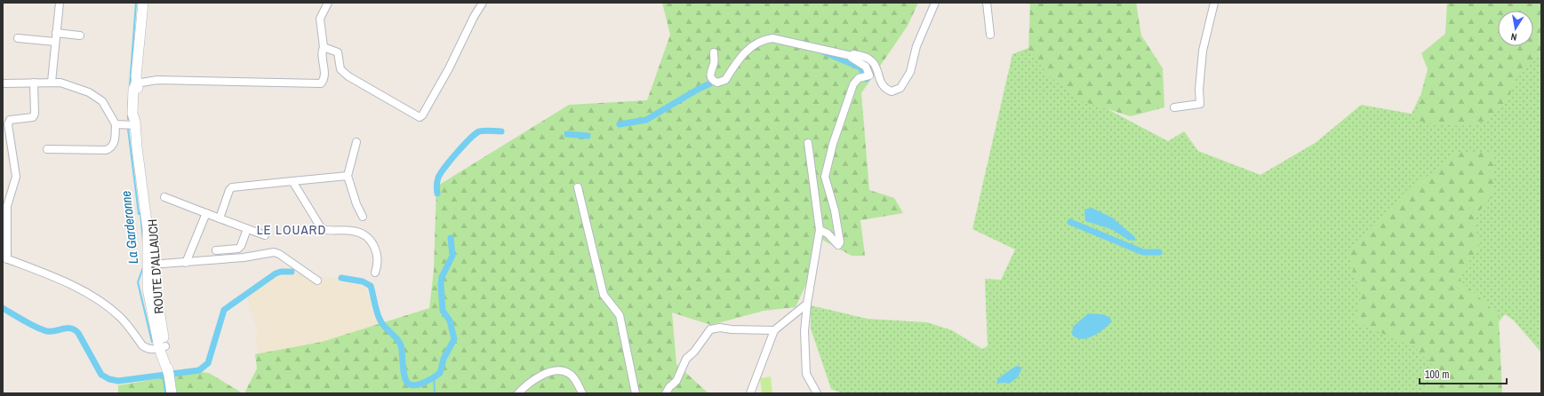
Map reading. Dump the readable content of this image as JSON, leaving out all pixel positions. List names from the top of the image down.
{
  "streets": {
    "main road": ["ROUTE D'ALLAUCH"]
  },
  "districts": ["LE LOUARD"],
  "water": ["La Garderonne"],
  "scale_bar": "100 m",
  "north": "bottom"
}
